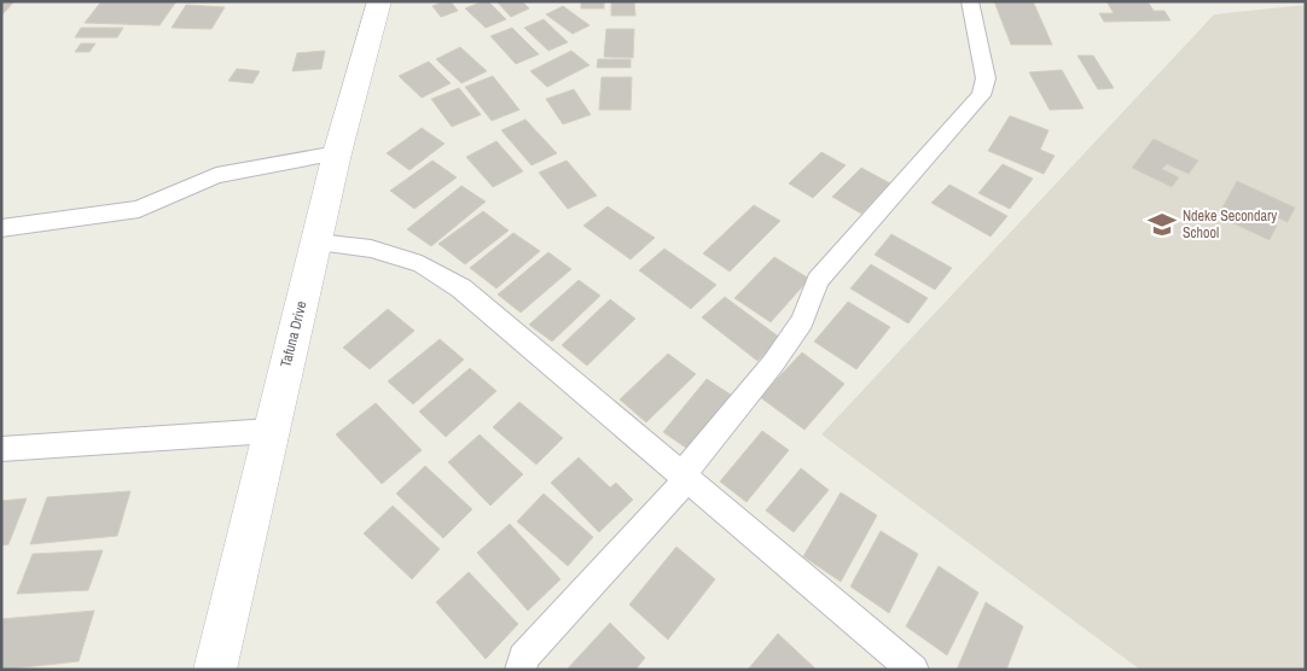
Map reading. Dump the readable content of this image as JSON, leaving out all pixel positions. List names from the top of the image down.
{
  "streets": {
    "main road": ["Tafuna Drive"]
  },
  "places": {
    "school or university": ["Ndeke Secondary School"]
  }
}
